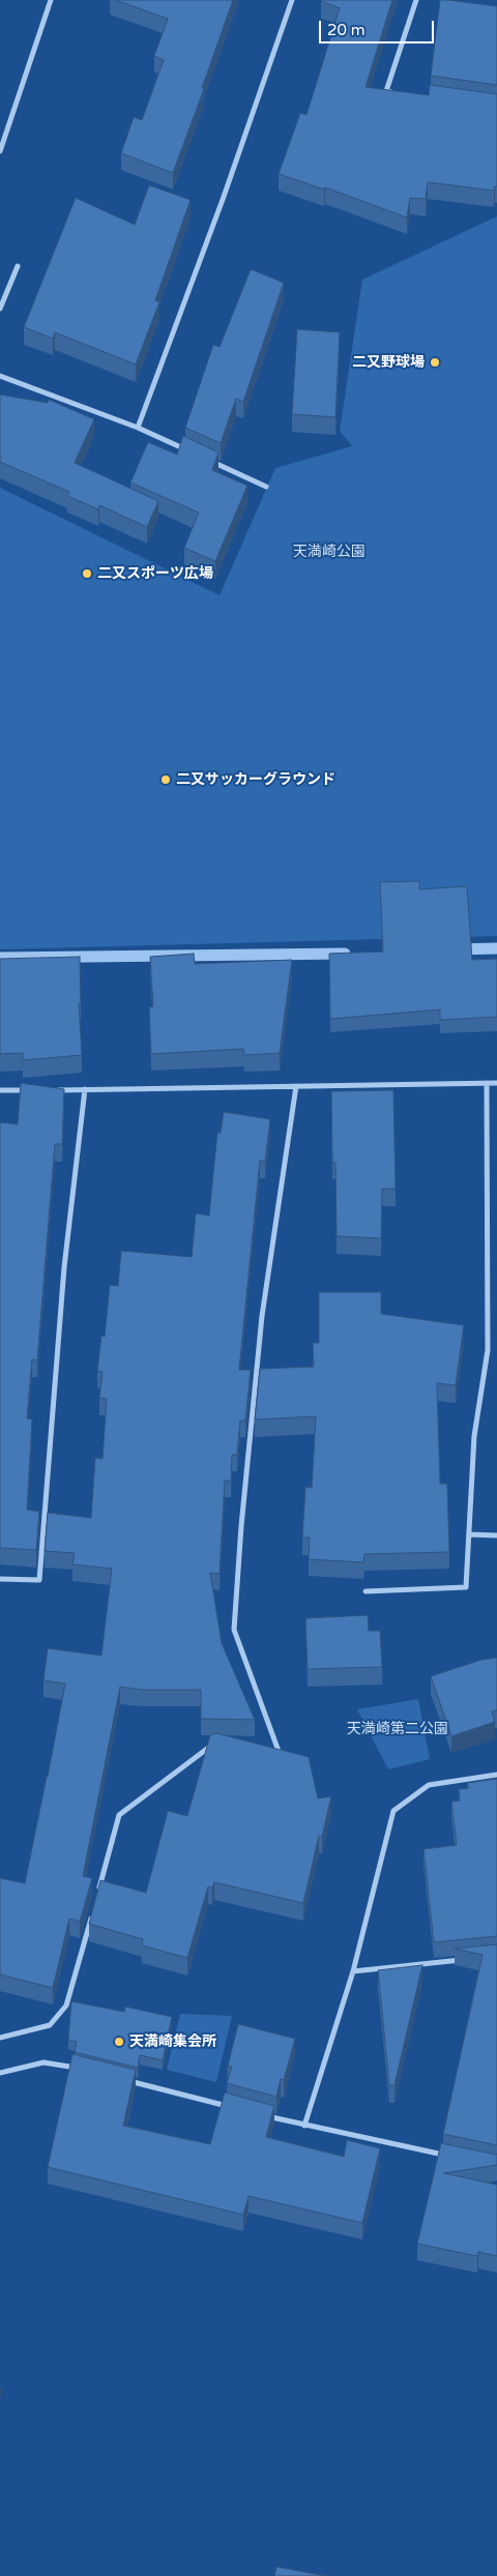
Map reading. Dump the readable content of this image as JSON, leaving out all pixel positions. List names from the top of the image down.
{
  "parks": ["天満崎公園", "天満崎第二公園"],
  "places": [
    "二又野球場",
    "二又スポーツ広場",
    "二又サッカーグラウンド",
    "天満崎集会所"
  ],
  "scale_bar": "20 m"
}
